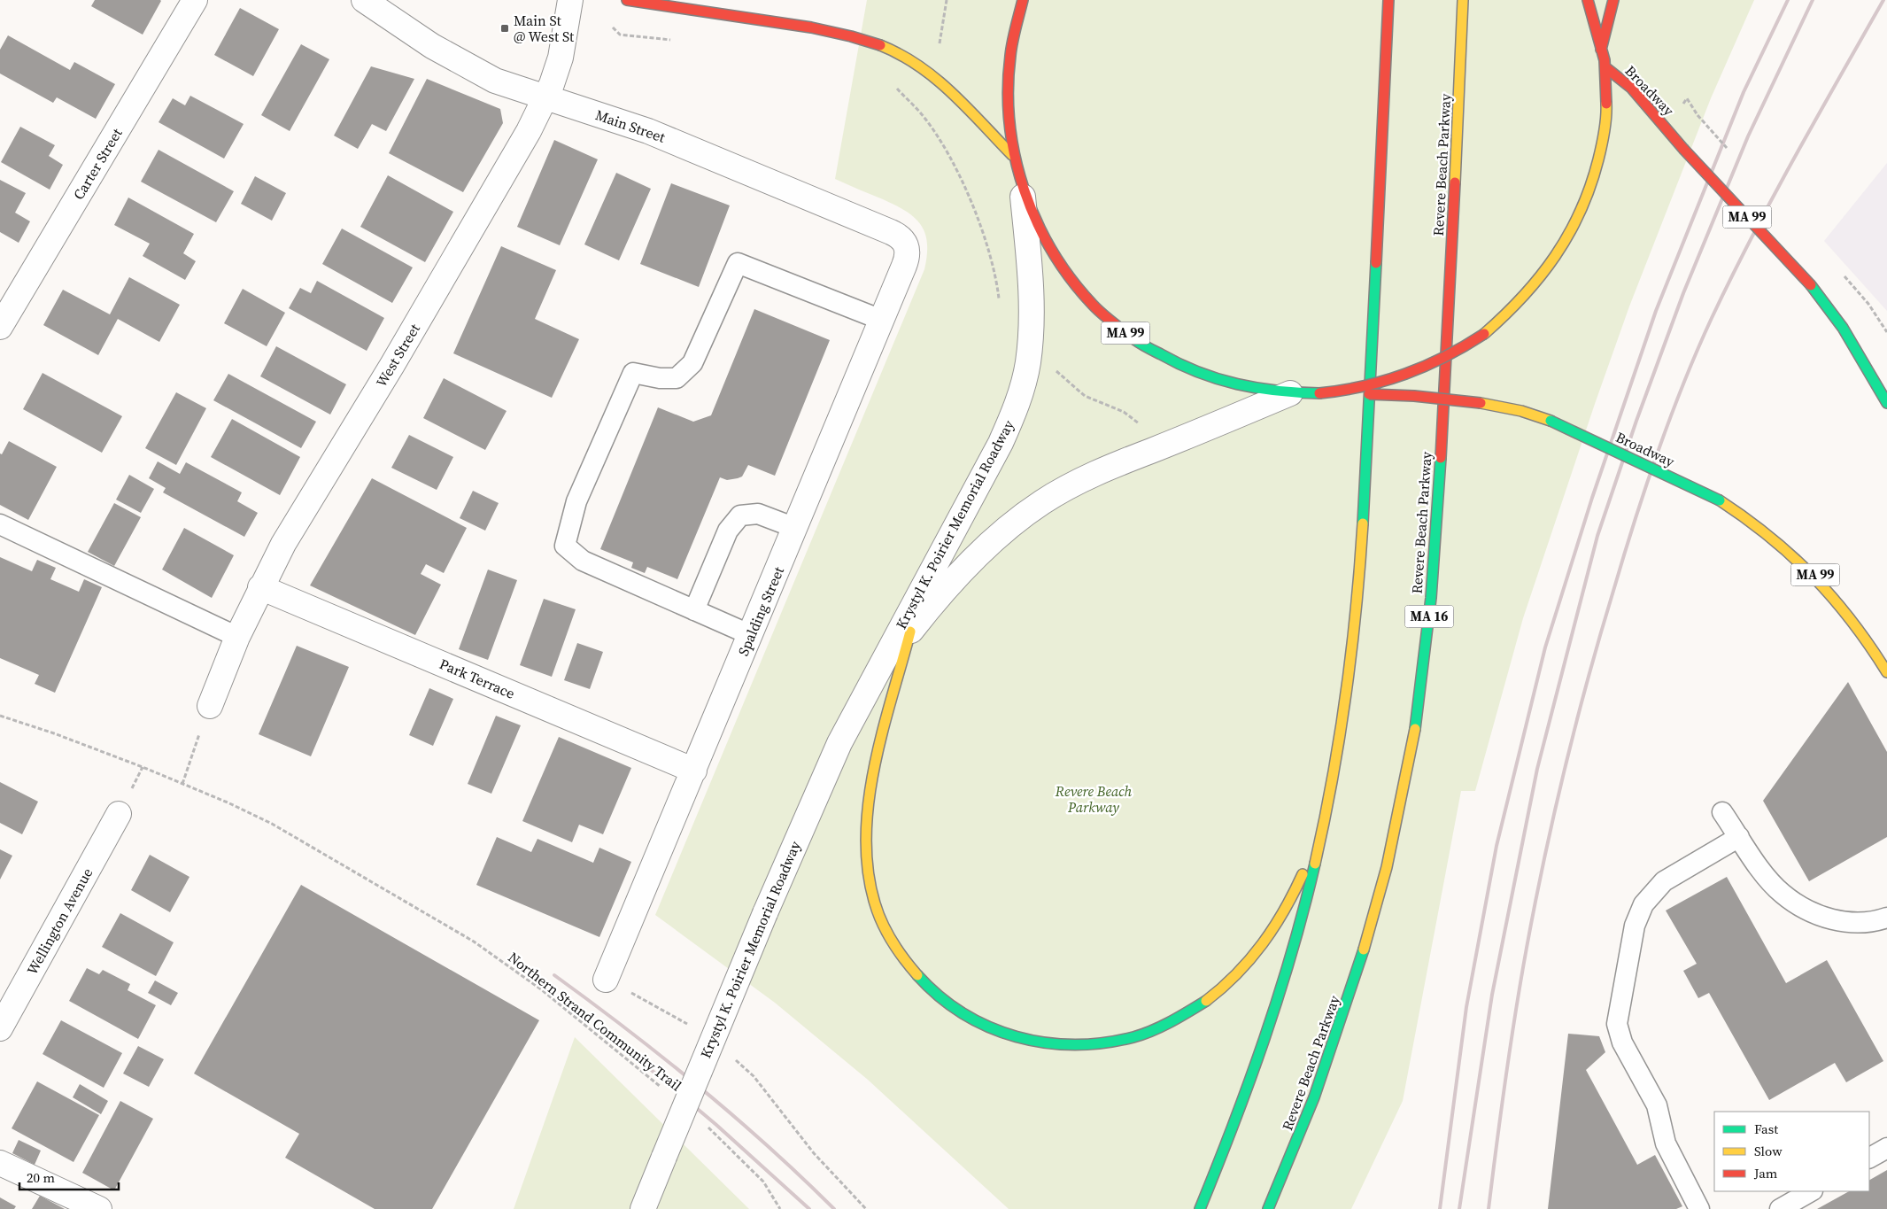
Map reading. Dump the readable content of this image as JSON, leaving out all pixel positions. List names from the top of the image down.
{
  "streets": {
    "main road": [
      "Broadway",
      "Revere Beach Parkway",
      "MA 99",
      "MA 16"
    ],
    "street": [
      "Main Street",
      "Carter Street",
      "West Street",
      "Krystyl K. Poirier Memorial Roadway",
      "Spalding Street",
      "Park Terrace",
      "Wellington Avenue"
    ],
    "path": ["Northern Strand Community Trail"]
  },
  "crossings": [
    ["Broadway", "MA 99"],
    ["Main Street", "West Street"],
    ["Main Street", "Spalding Street"],
    ["MA 99", "Krystyl K. Poirier Memorial Roadway"],
    ["West Street", "Park Terrace"],
    ["Spalding Street", "Park Terrace"]
  ],
  "parks": ["Revere Beach Parkway"],
  "places": {
    "transit": ["Main St @ West St"]
  },
  "legend": ["Fast", "Slow", "Jam"],
  "scale_bar": "20 m"
}
